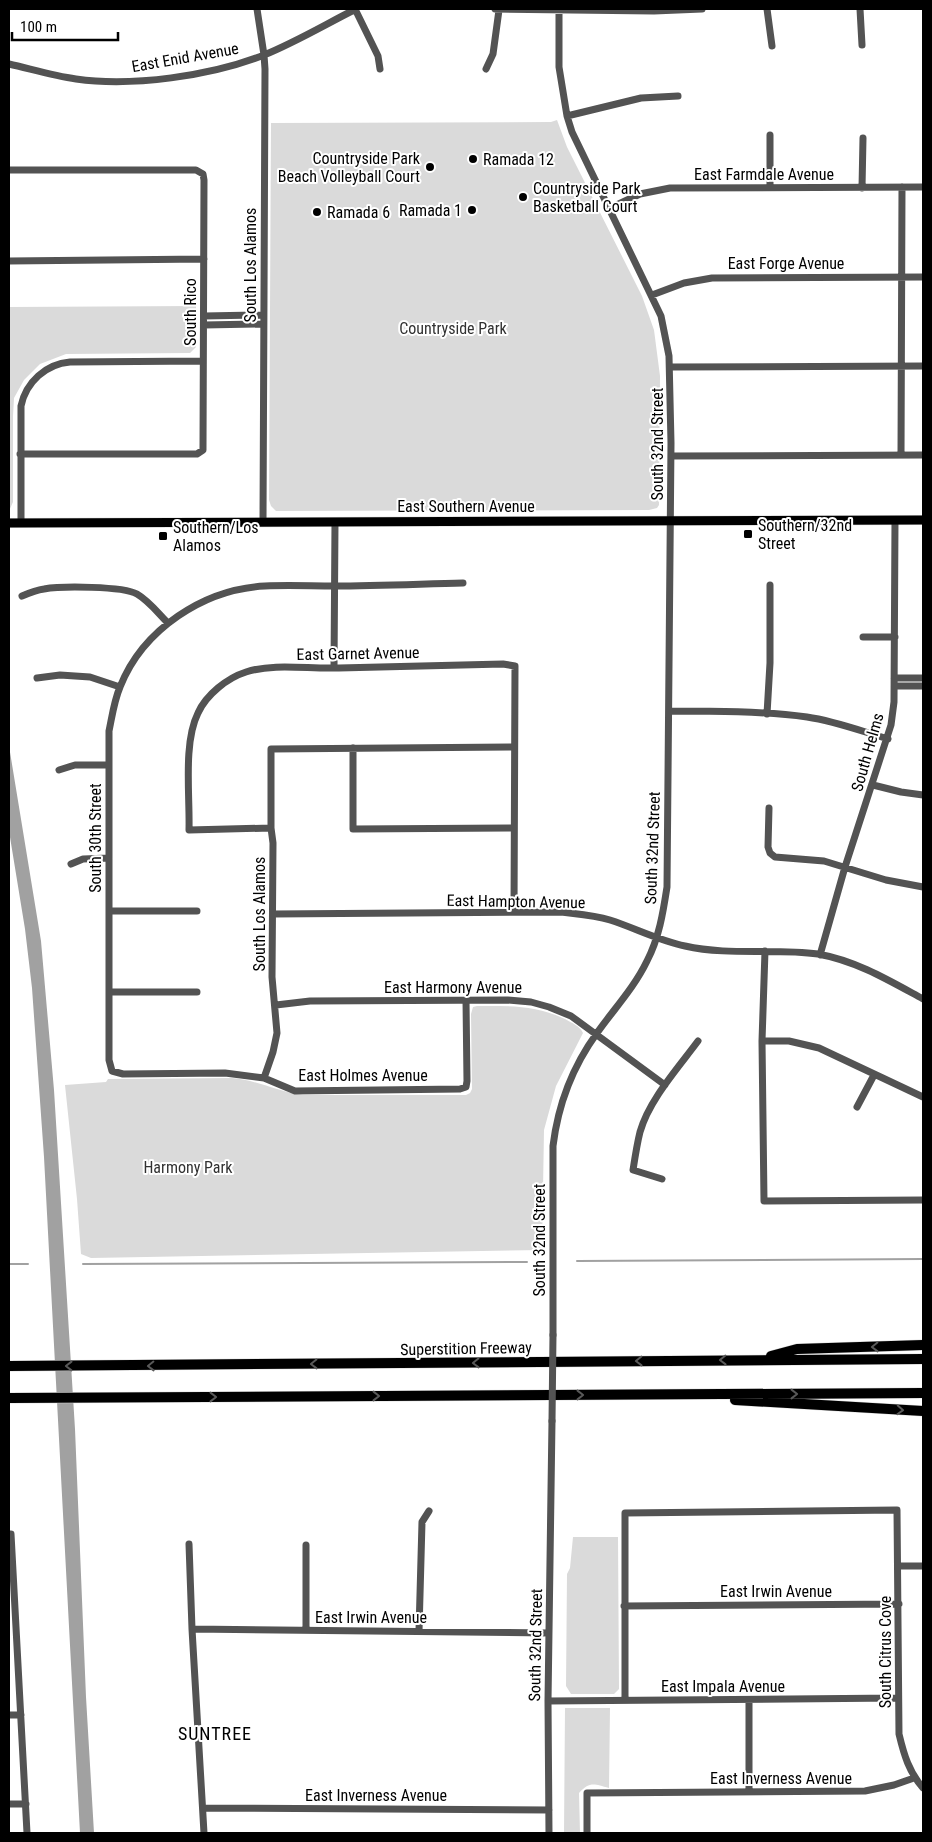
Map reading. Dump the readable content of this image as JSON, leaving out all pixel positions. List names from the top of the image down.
{
  "streets": {
    "highway": ["Superstition Freeway"],
    "main road": ["East Southern Avenue"],
    "street": [
      "East Enid Avenue",
      "East Farmdale Avenue",
      "East Forge Avenue",
      "South Los Alamos",
      "South Rico",
      "South 32nd Street",
      "East Garnet Avenue",
      "South Helms",
      "South 30th Street",
      "East Hampton Avenue",
      "East Harmony Avenue",
      "East Holmes Avenue",
      "East Irwin Avenue",
      "South Citrus Cove",
      "East Impala Avenue",
      "East Inverness Avenue"
    ]
  },
  "crossings": [
    ["East Enid Avenue", "South Los Alamos"],
    ["East Farmdale Avenue", "South 32nd Street"],
    ["East Forge Avenue", "South 32nd Street"],
    ["South Los Alamos", "East Southern Avenue"],
    ["South Los Alamos", "East Garnet Avenue"],
    ["South Los Alamos", "East Hampton Avenue"],
    ["South Los Alamos", "East Harmony Avenue"],
    ["South Los Alamos", "East Holmes Avenue"],
    ["South 32nd Street", "East Southern Avenue"],
    ["South 32nd Street", "East Hampton Avenue"],
    ["South 32nd Street", "East Harmony Avenue"],
    ["South 32nd Street", "East Irwin Avenue"],
    ["South 32nd Street", "East Impala Avenue"],
    ["South 32nd Street", "East Inverness Avenue"],
    ["East Southern Avenue", "South Helms"],
    ["South Helms", "East Hampton Avenue"],
    ["South 30th Street", "East Holmes Avenue"],
    ["East Harmony Avenue", "East Holmes Avenue"],
    ["East Irwin Avenue", "South Citrus Cove"],
    ["South Citrus Cove", "East Impala Avenue"],
    ["South Citrus Cove", "East Inverness Avenue"]
  ],
  "districts": ["SUNTREE"],
  "parks": ["Countryside Park", "Harmony Park"],
  "places": {
    "other": [
      "Ramada 12",
      "Countryside Park Beach Volleyball Court",
      "Countryside Park Basketball Court",
      "Ramada 1",
      "Ramada 6"
    ],
    "transit": ["Southern/32nd Street", "Southern/Los Alamos"]
  },
  "scale_bar": "100 m"
}
